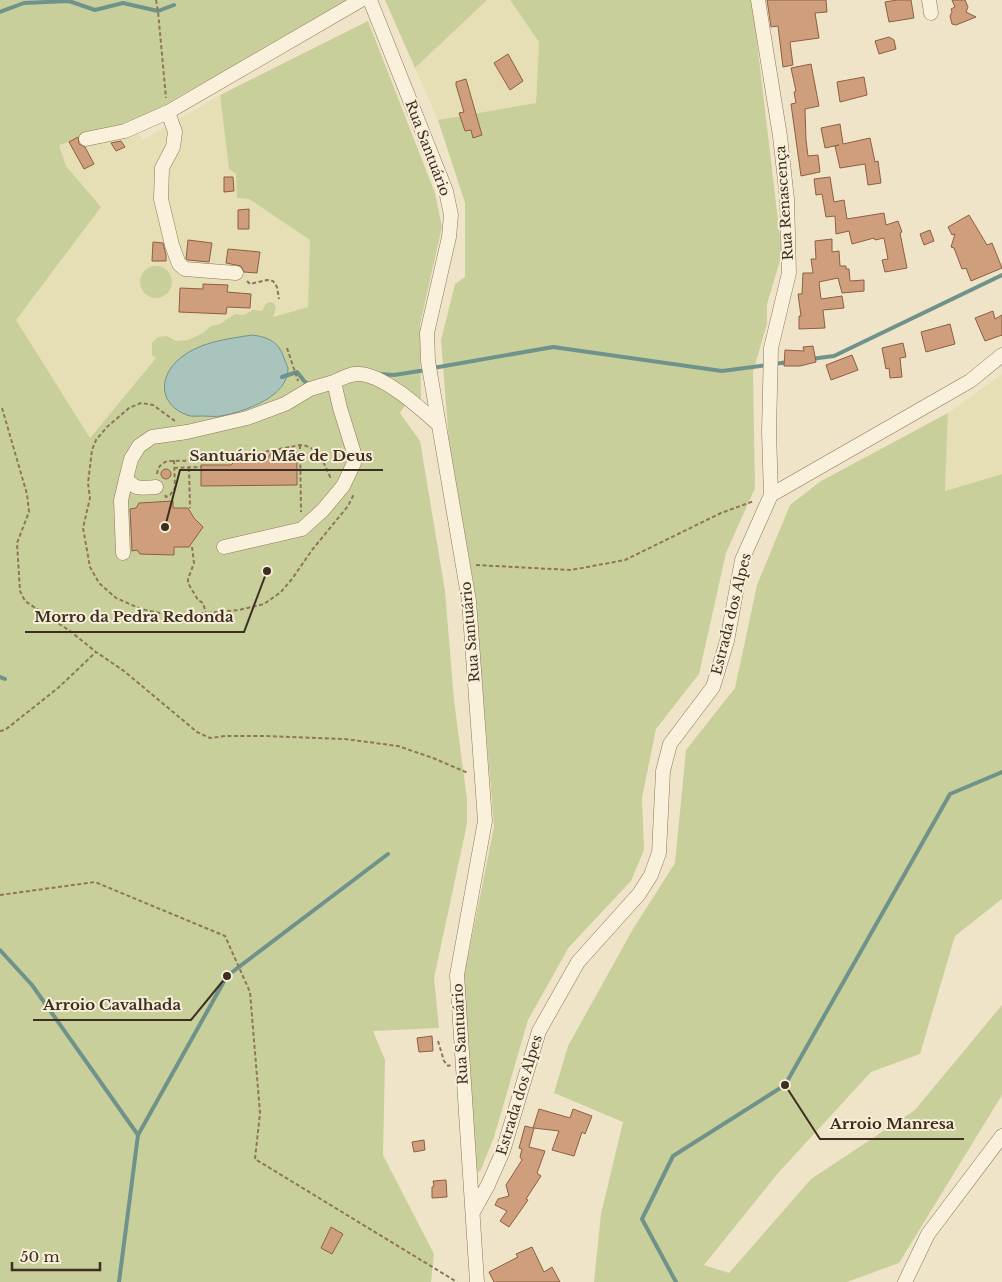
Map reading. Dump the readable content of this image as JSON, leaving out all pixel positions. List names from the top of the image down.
{
  "streets": {
    "street": ["Rua Santuário", "Rua Renascença", "Estrada dos Alpes"]
  },
  "crossings": [
    ["Rua Santuário", "Estrada dos Alpes"],
    ["Rua Renascença", "Estrada dos Alpes"]
  ],
  "places": [
    "Santuário Mãe de Deus",
    "Morro da Pedra Redonda",
    "Arroio Cavalhada",
    "Arroio Manresa"
  ],
  "scale_bar": "50 m"
}
